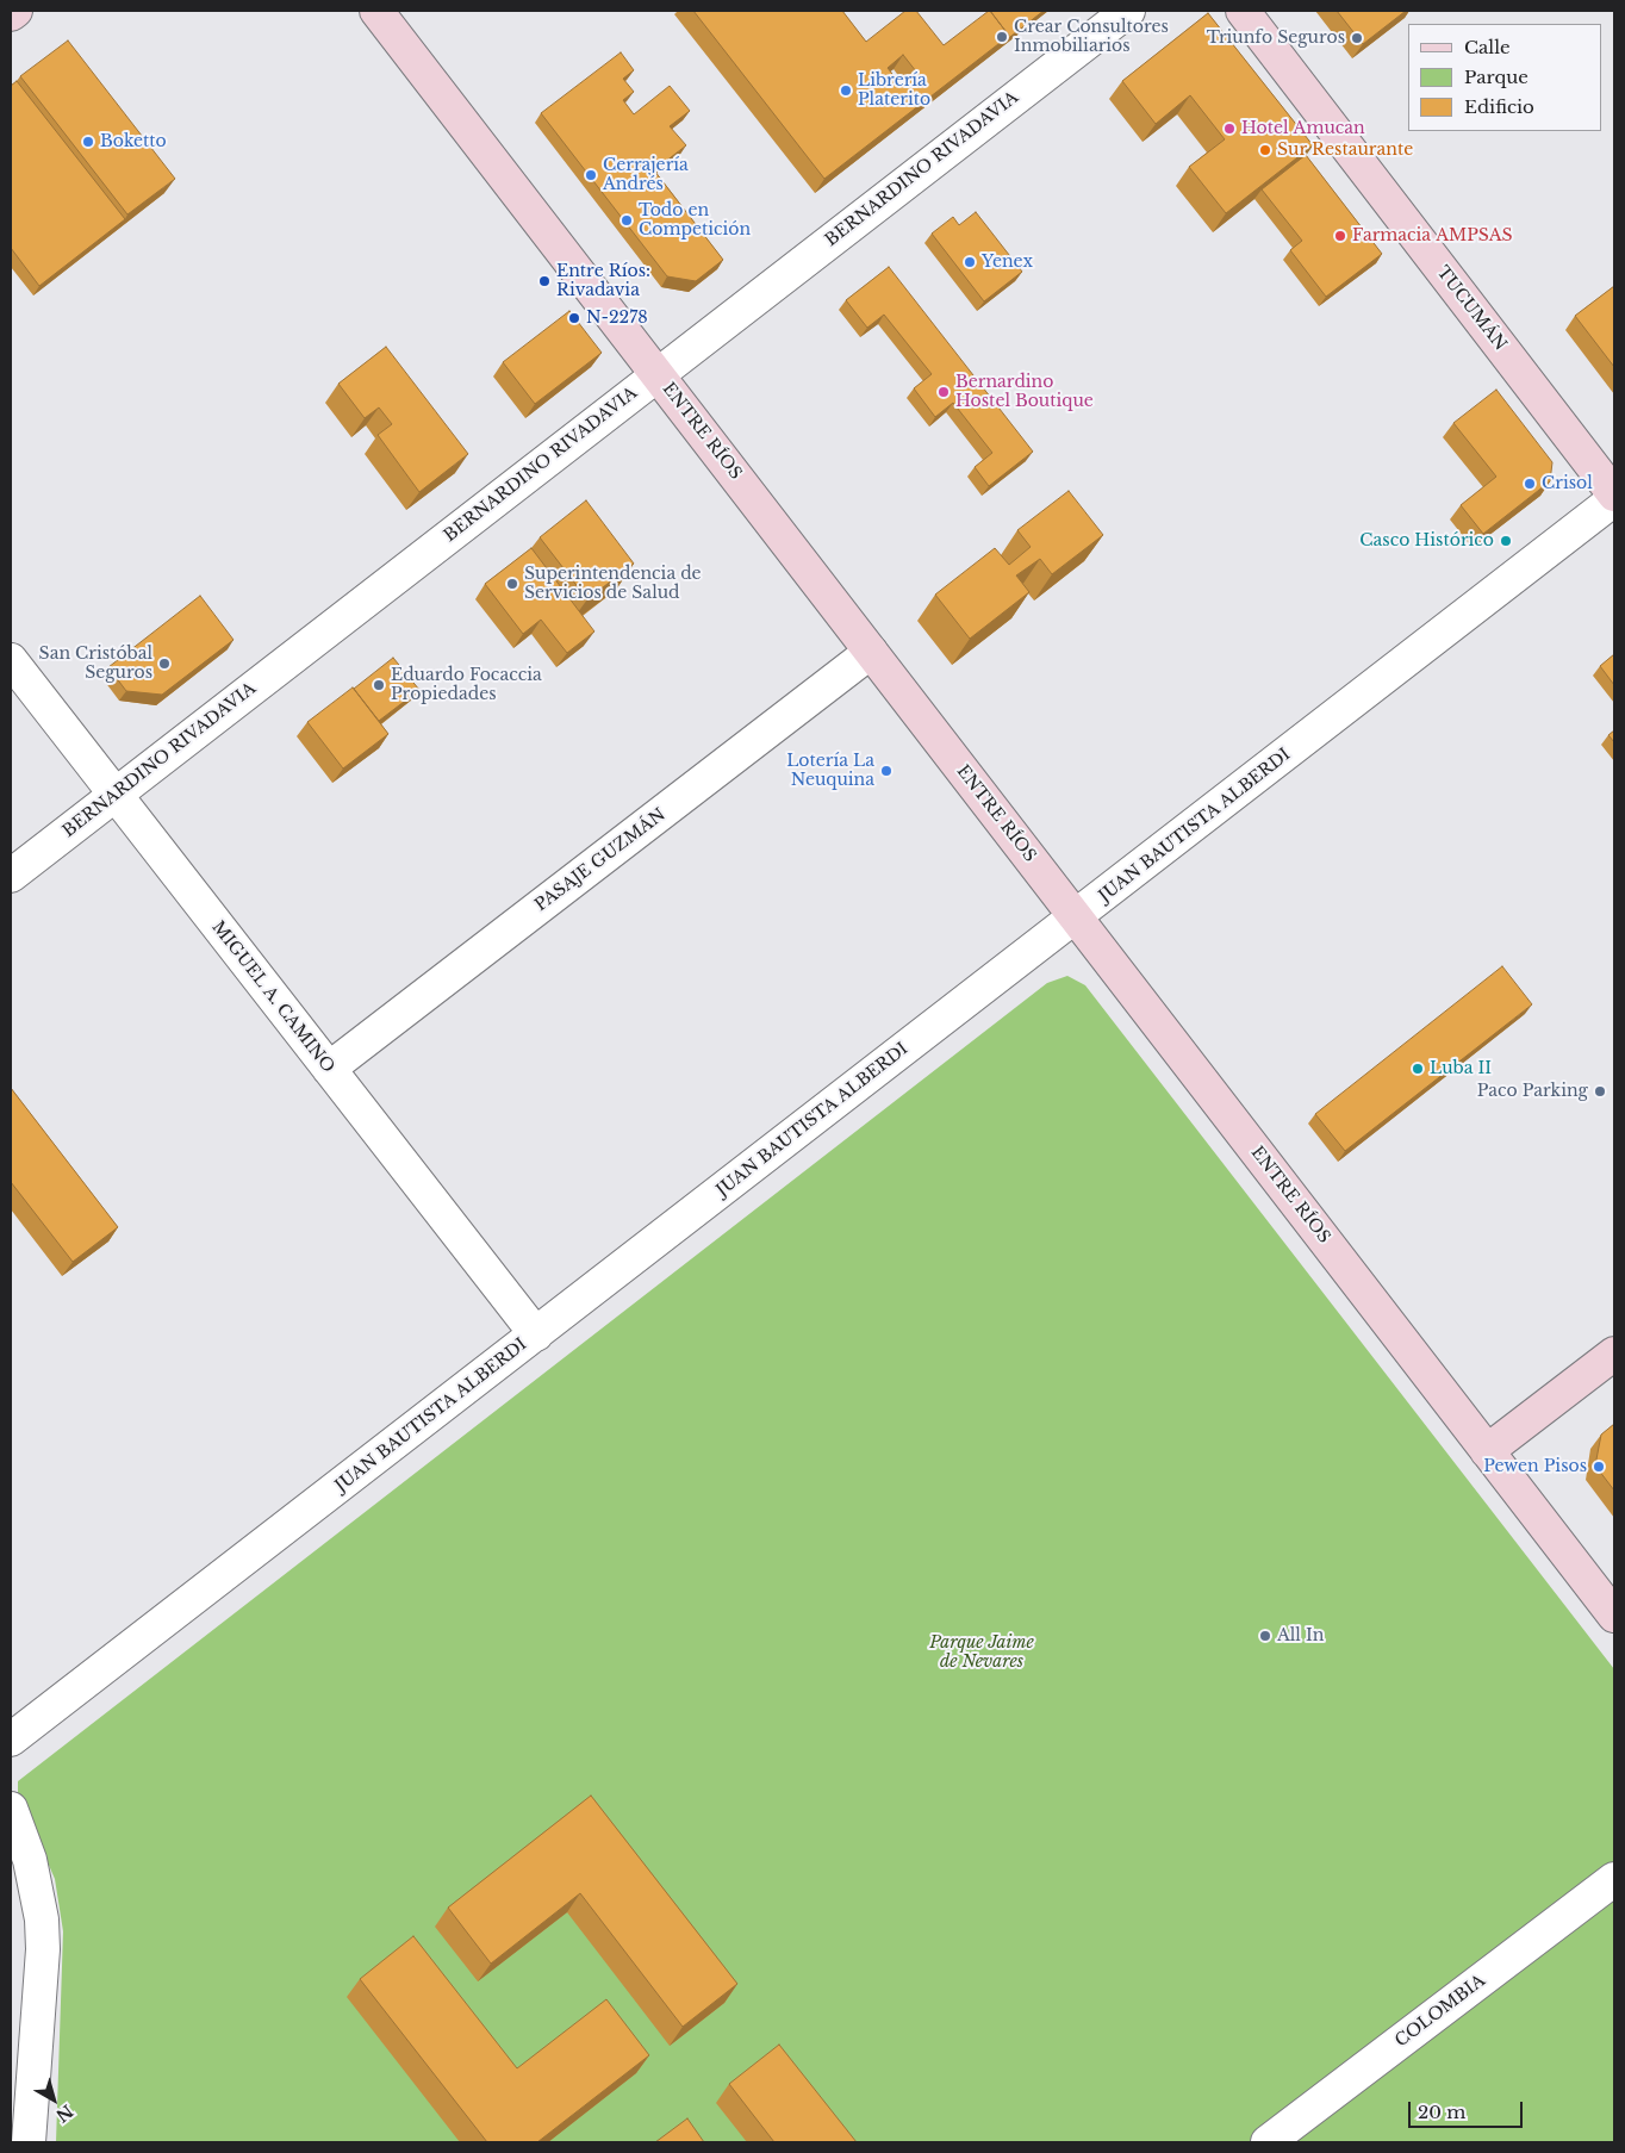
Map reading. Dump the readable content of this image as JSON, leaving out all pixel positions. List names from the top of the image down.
{
  "streets": {
    "street": [
      "BERNARDINO RIVADAVIA",
      "TUCUMÁN",
      "ENTRE RÍOS",
      "JUAN BAUTISTA ALBERDI",
      "PASAJE GUZMÁN",
      "MIGUEL A. CAMINO",
      "COLOMBIA"
    ]
  },
  "crossings": [
    ["BERNARDINO RIVADAVIA", "ENTRE RÍOS"],
    ["BERNARDINO RIVADAVIA", "MIGUEL A. CAMINO"],
    ["ENTRE RÍOS", "JUAN BAUTISTA ALBERDI"],
    ["ENTRE RÍOS", "PASAJE GUZMÁN"],
    ["JUAN BAUTISTA ALBERDI", "MIGUEL A. CAMINO"],
    ["PASAJE GUZMÁN", "MIGUEL A. CAMINO"]
  ],
  "parks": ["Parque Jaime de Nevares"],
  "places": [
    "Crear Consultores Inmobiliarios",
    "Triunfo Seguros",
    "Librería Platerito",
    "Hotel Amucan",
    "Boketto",
    "Sur Restaurante",
    "Cerrajería Andrés",
    "Todo en Competición",
    "Farmacia AMPSAS",
    "Yenex",
    "Entre Ríos: Rivadavia",
    "N-2278",
    "Bernardino Hostel Boutique",
    "Crisol",
    "Casco Histórico",
    "Superintendencia de Servicios de Salud",
    "San Cristóbal Seguros",
    "Eduardo Focaccia Propiedades",
    "Lotería La Neuquina",
    "Luba II",
    "Paco Parking",
    "Pewen Pisos",
    "All In"
  ],
  "legend": ["Calle", "Parque", "Edificio"],
  "scale_bar": "20 m",
  "north": "bottom right"
}
